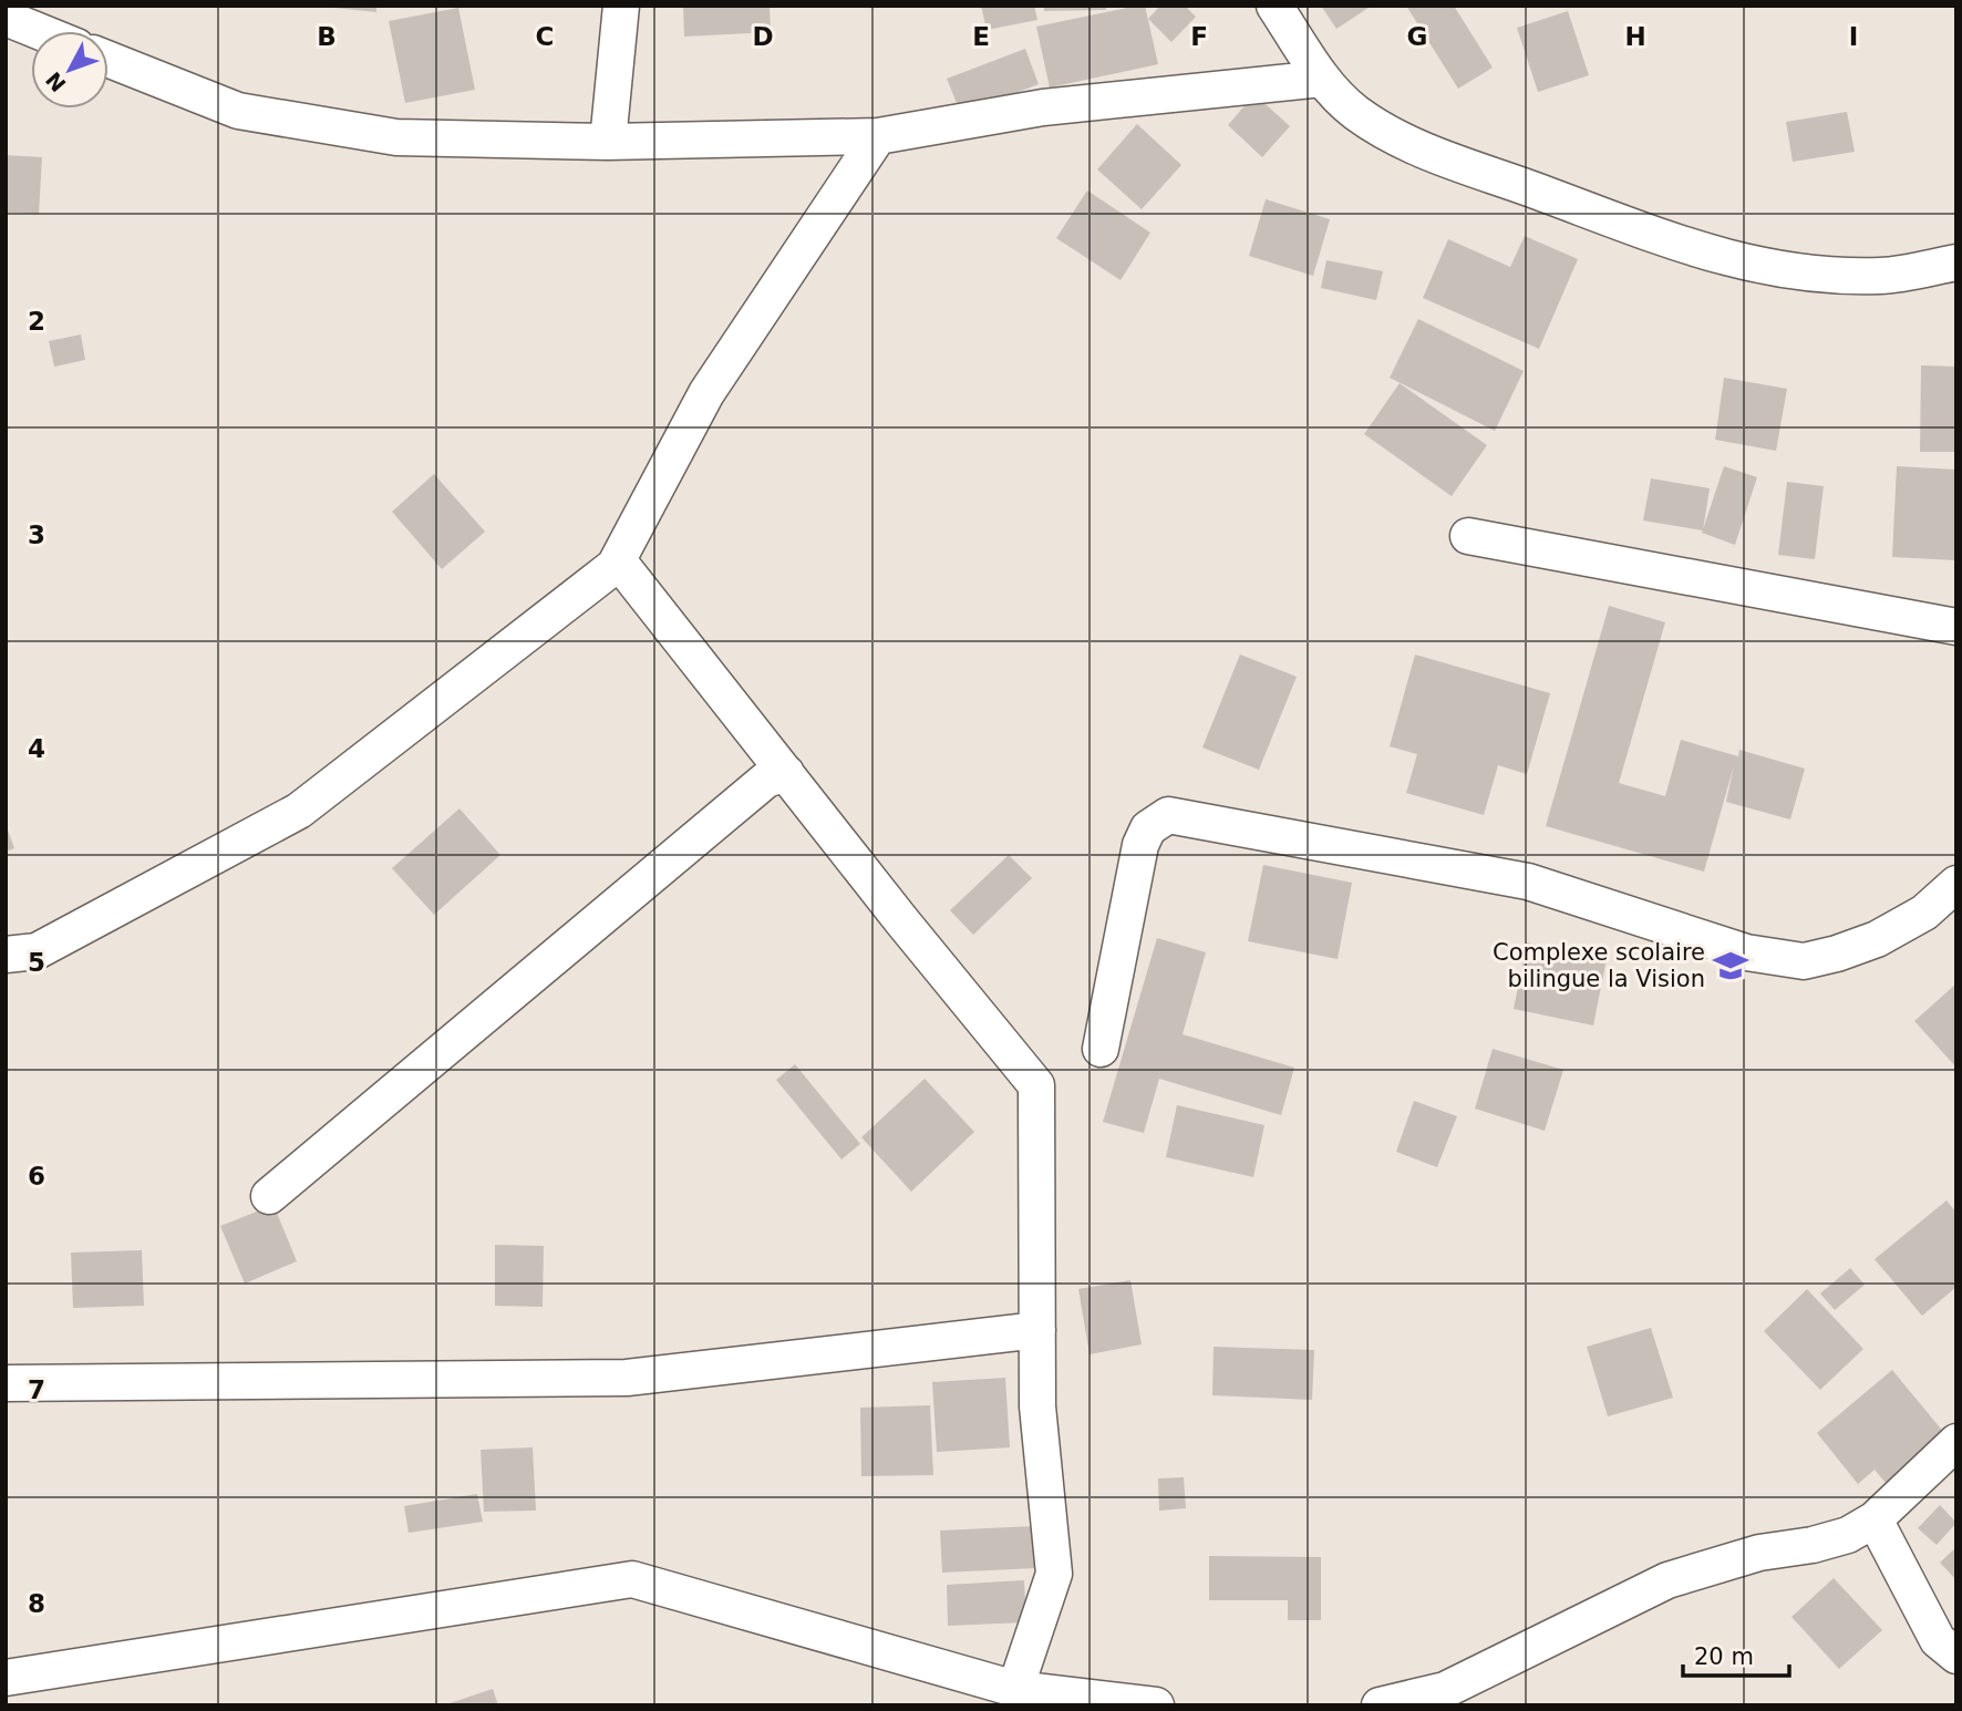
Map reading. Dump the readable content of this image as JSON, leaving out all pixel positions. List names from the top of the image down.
{
  "places": {
    "school or university": ["Complexe scolaire bilingue la Vision"]
  },
  "scale_bar": "20 m",
  "north": "bottom left",
  "grid": {
    "columns": [
      "B",
      "C",
      "D",
      "E",
      "F",
      "G",
      "H",
      "I"
    ],
    "rows": [
      "2",
      "3",
      "4",
      "5",
      "6",
      "7",
      "8"
    ]
  }
}
